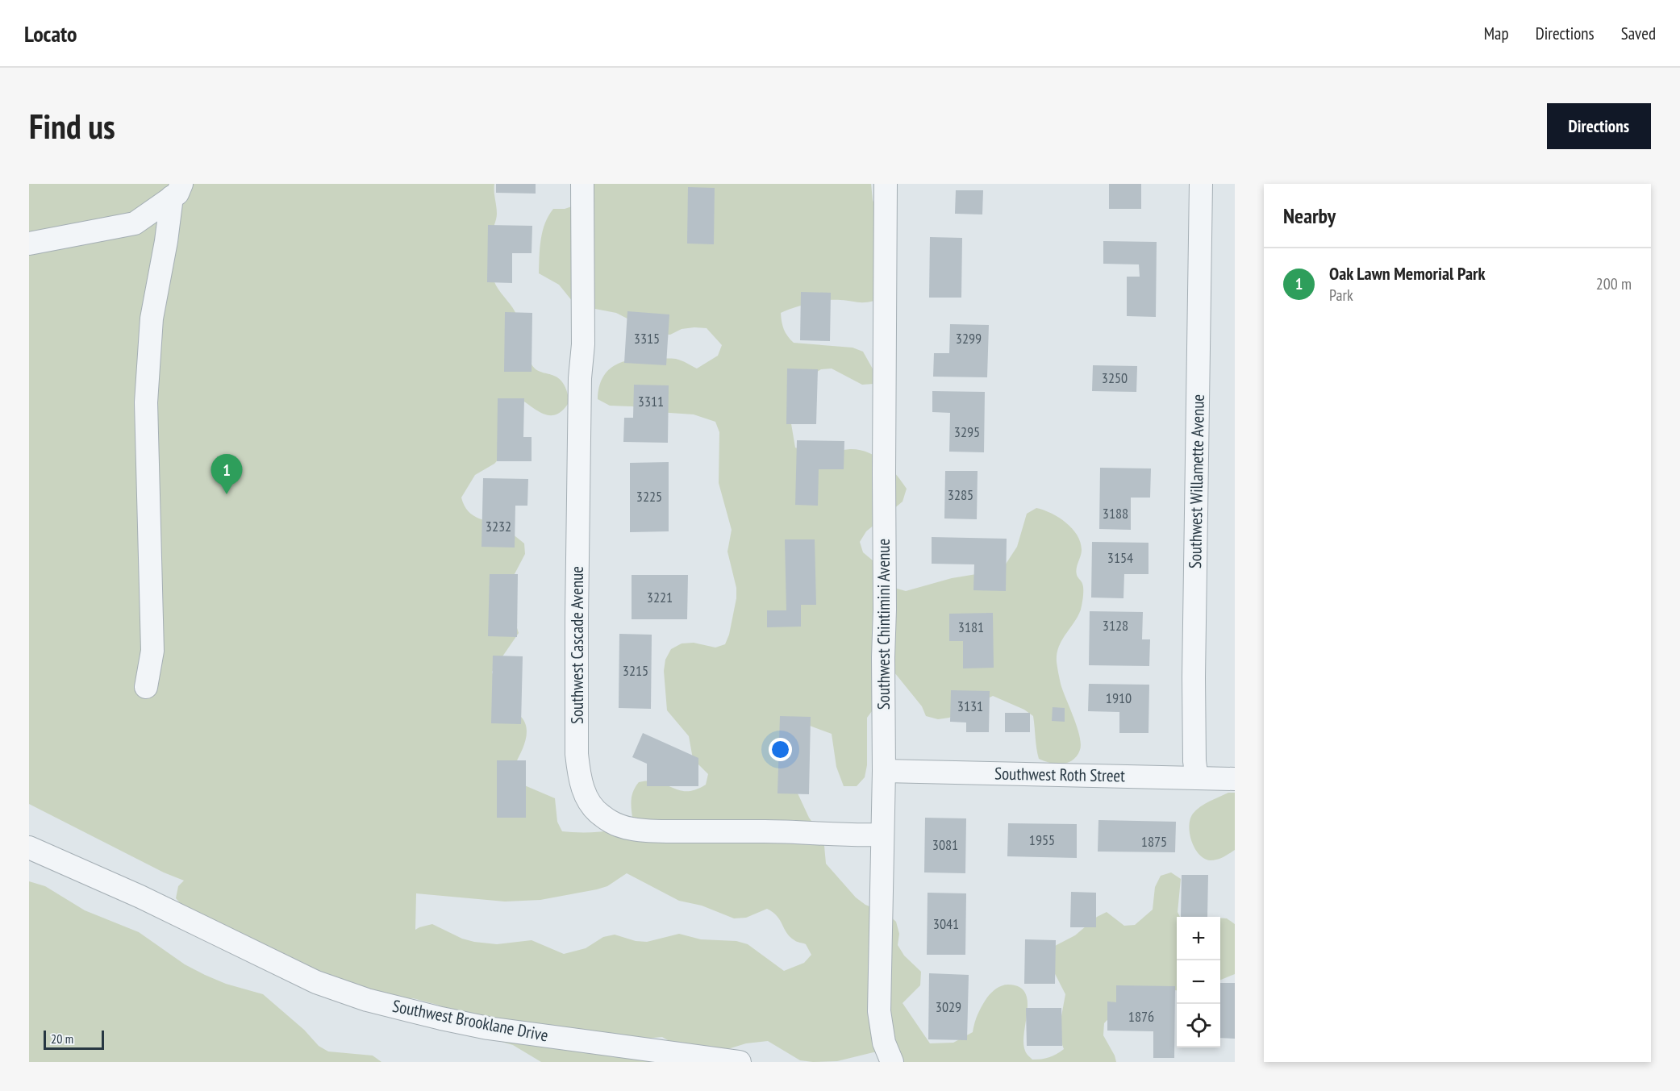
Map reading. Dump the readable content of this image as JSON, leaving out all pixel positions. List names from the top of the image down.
{
  "streets": {
    "street": [
      "Southwest Willamette Avenue",
      "Southwest Chintimini Avenue",
      "Southwest Cascade Avenue",
      "Southwest Roth Street",
      "Southwest Brooklane Drive"
    ]
  },
  "crossings": [
    ["Southwest Willamette Avenue", "Southwest Roth Street"],
    ["Southwest Chintimini Avenue", "Southwest Cascade Avenue"],
    ["Southwest Chintimini Avenue", "Southwest Roth Street"]
  ],
  "house_numbers": [
    "3315",
    "3299",
    "3250",
    "3311",
    "3295",
    "3285",
    "3225",
    "3188",
    "3232",
    "3154",
    "3221",
    "3128",
    "3181",
    "3215",
    "1910",
    "3131",
    "1955",
    "1875",
    "3081",
    "3041",
    "3029",
    "1876"
  ],
  "scale_bar": "20 m",
  "page": {
    "header": "Locato",
    "nav": ["Map", "Directions", "Saved"],
    "buttons": "Directions",
    "title": "Find us",
    "heading": "Nearby",
    "list": [
      {
        "mark": "1",
        "name": "Oak Lawn Memorial Park",
        "note": "Park",
        "value": "200 m"
      }
    ],
    "pins": "1",
    "map_buttons": ["+", "−"],
    "scale": "20 m"
  }
}
